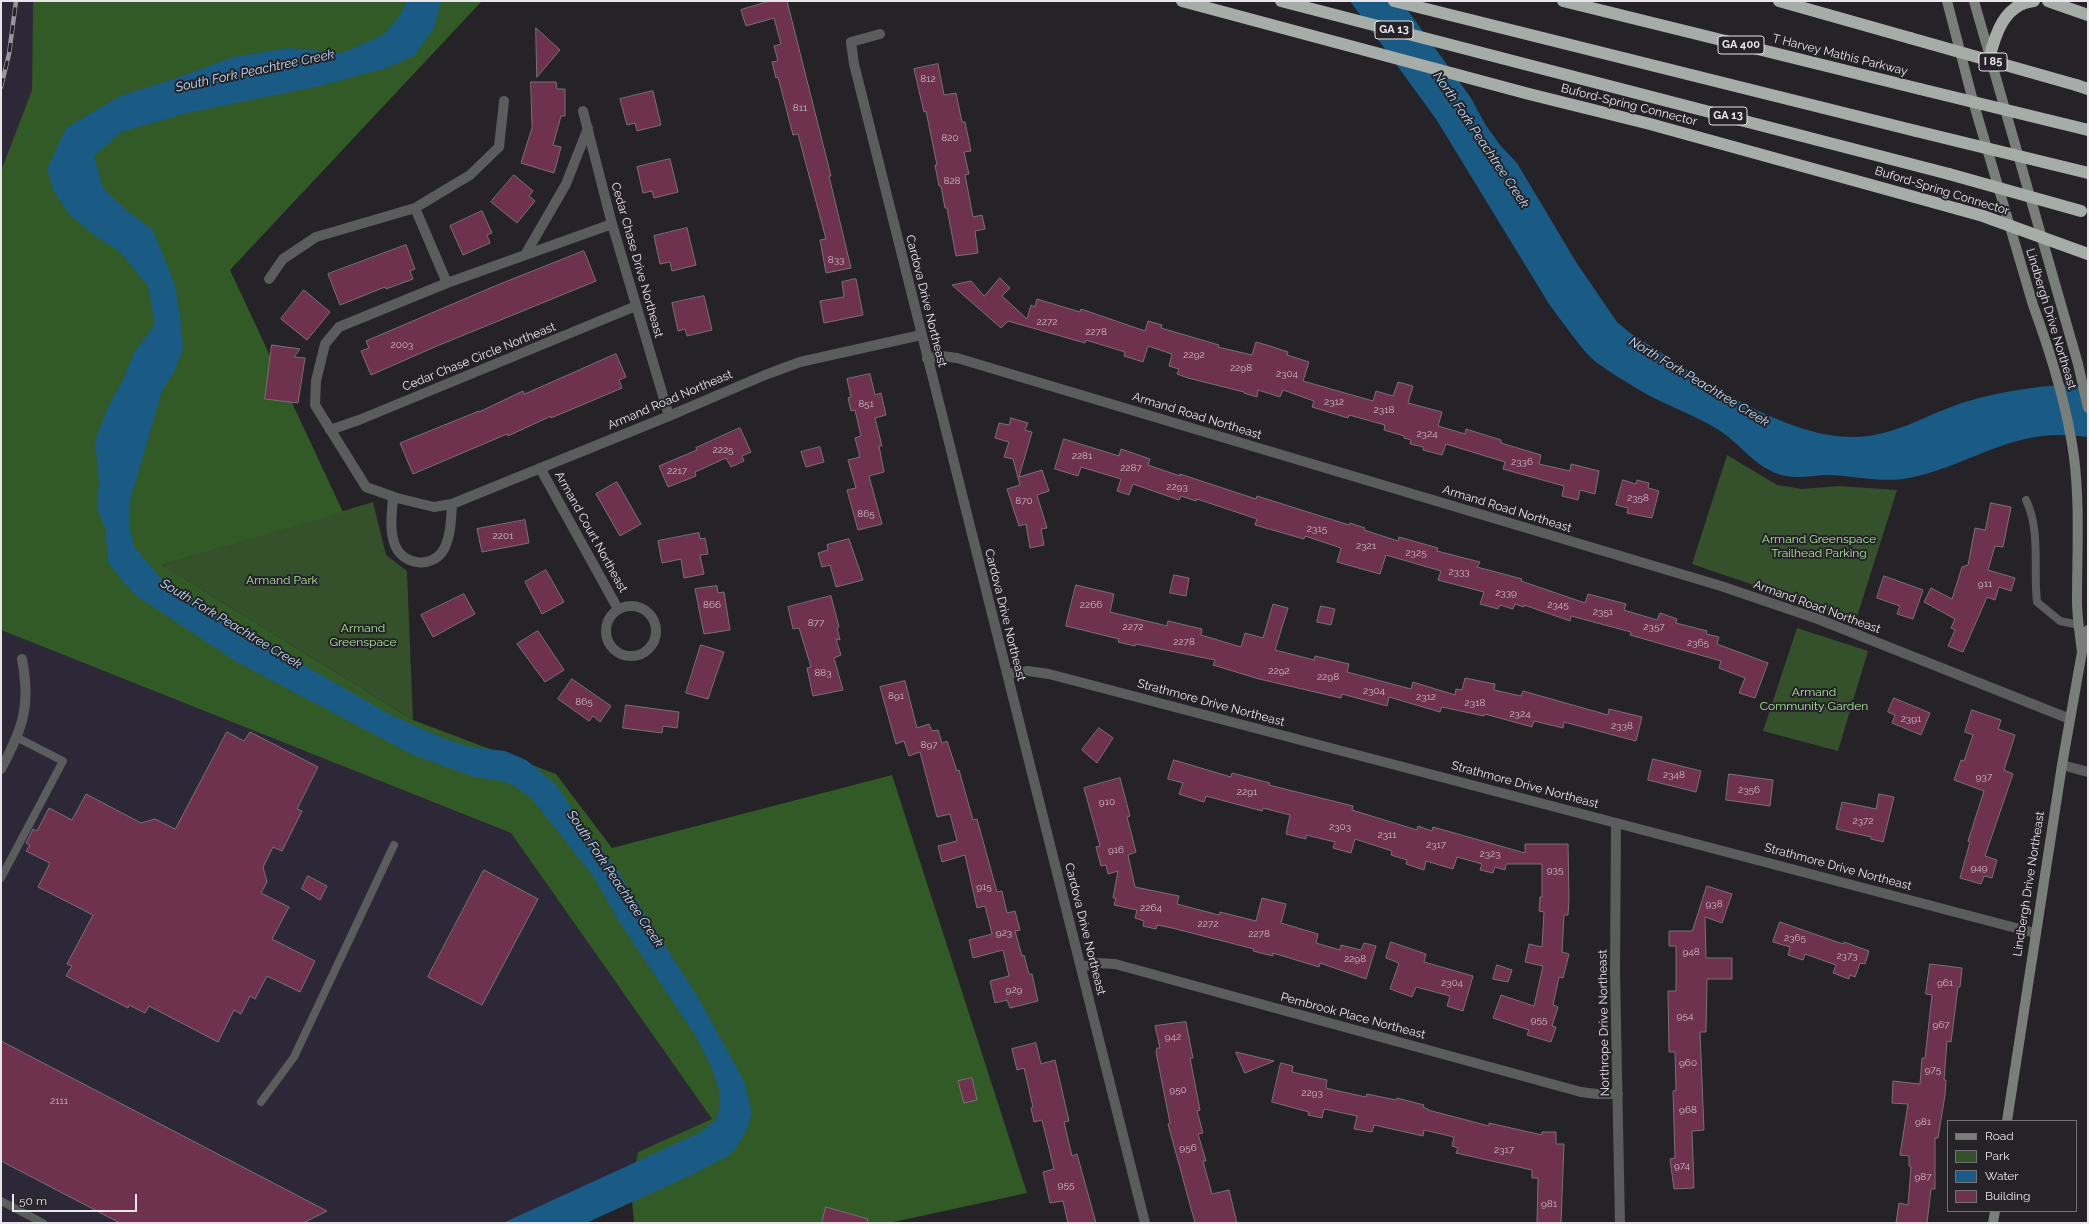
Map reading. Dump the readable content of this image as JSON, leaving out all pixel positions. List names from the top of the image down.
{
  "streets": {
    "highway": [
      "GA 13",
      "GA 400",
      "T Harvey Mathis Parkway",
      "I 85",
      "Buford-Spring Connector"
    ],
    "main road": ["Lindbergh Drive Northeast"],
    "street": [
      "Cedar Chase Drive Northeast",
      "Cardova Drive Northeast",
      "Cedar Chase Circle Northeast",
      "Armand Road Northeast",
      "Armand Court Northeast",
      "Strathmore Drive Northeast",
      "Pembrook Place Northeast",
      "Northrope Drive Northeast"
    ]
  },
  "crossings": [
    ["Cedar Chase Drive Northeast", "Cedar Chase Circle Northeast"],
    ["Cedar Chase Drive Northeast", "Armand Road Northeast"],
    ["Cardova Drive Northeast", "Armand Road Northeast"],
    ["Cardova Drive Northeast", "Strathmore Drive Northeast"],
    ["Cardova Drive Northeast", "Pembrook Place Northeast"],
    ["Lindbergh Drive Northeast", "Armand Road Northeast"],
    ["Lindbergh Drive Northeast", "Strathmore Drive Northeast"],
    ["Armand Road Northeast", "Armand Court Northeast"],
    ["Strathmore Drive Northeast", "Northrope Drive Northeast"],
    ["Pembrook Place Northeast", "Northrope Drive Northeast"]
  ],
  "water": ["South Fork Peachtree Creek", "North Fork Peachtree Creek"],
  "parks": [
    "Armand Greenspace Trailhead Parking",
    "Armand Park",
    "Armand Greenspace",
    "Armand Community Garden"
  ],
  "house_numbers": [
    "812",
    "811",
    "820",
    "828",
    "833",
    "2272",
    "2278",
    "2003",
    "2292",
    "2298",
    "2304",
    "2312",
    "851",
    "2318",
    "2324",
    "2225",
    "2281",
    "2336",
    "2287",
    "2217",
    "2293",
    "2358",
    "870",
    "865",
    "2315",
    "2201",
    "2321",
    "2325",
    "2333",
    "911",
    "2339",
    "866",
    "2266",
    "2345",
    "2351",
    "877",
    "2272",
    "2357",
    "2278",
    "2365",
    "2292",
    "883",
    "2298",
    "2304",
    "891",
    "2312",
    "865",
    "2318",
    "2324",
    "2391",
    "2338",
    "897",
    "2348",
    "937",
    "2356",
    "2291",
    "910",
    "2372",
    "2303",
    "2311",
    "2317",
    "916",
    "2323",
    "949",
    "935",
    "915",
    "938",
    "2264",
    "2272",
    "923",
    "2278",
    "2365",
    "948",
    "2373",
    "2298",
    "2304",
    "961",
    "929",
    "954",
    "955",
    "967",
    "942",
    "960",
    "975",
    "950",
    "2293",
    "2111",
    "968",
    "981",
    "956",
    "2317",
    "974",
    "987",
    "955",
    "981"
  ],
  "legend": [
    "Road",
    "Park",
    "Water",
    "Building"
  ],
  "scale_bar": "50 m"
}
